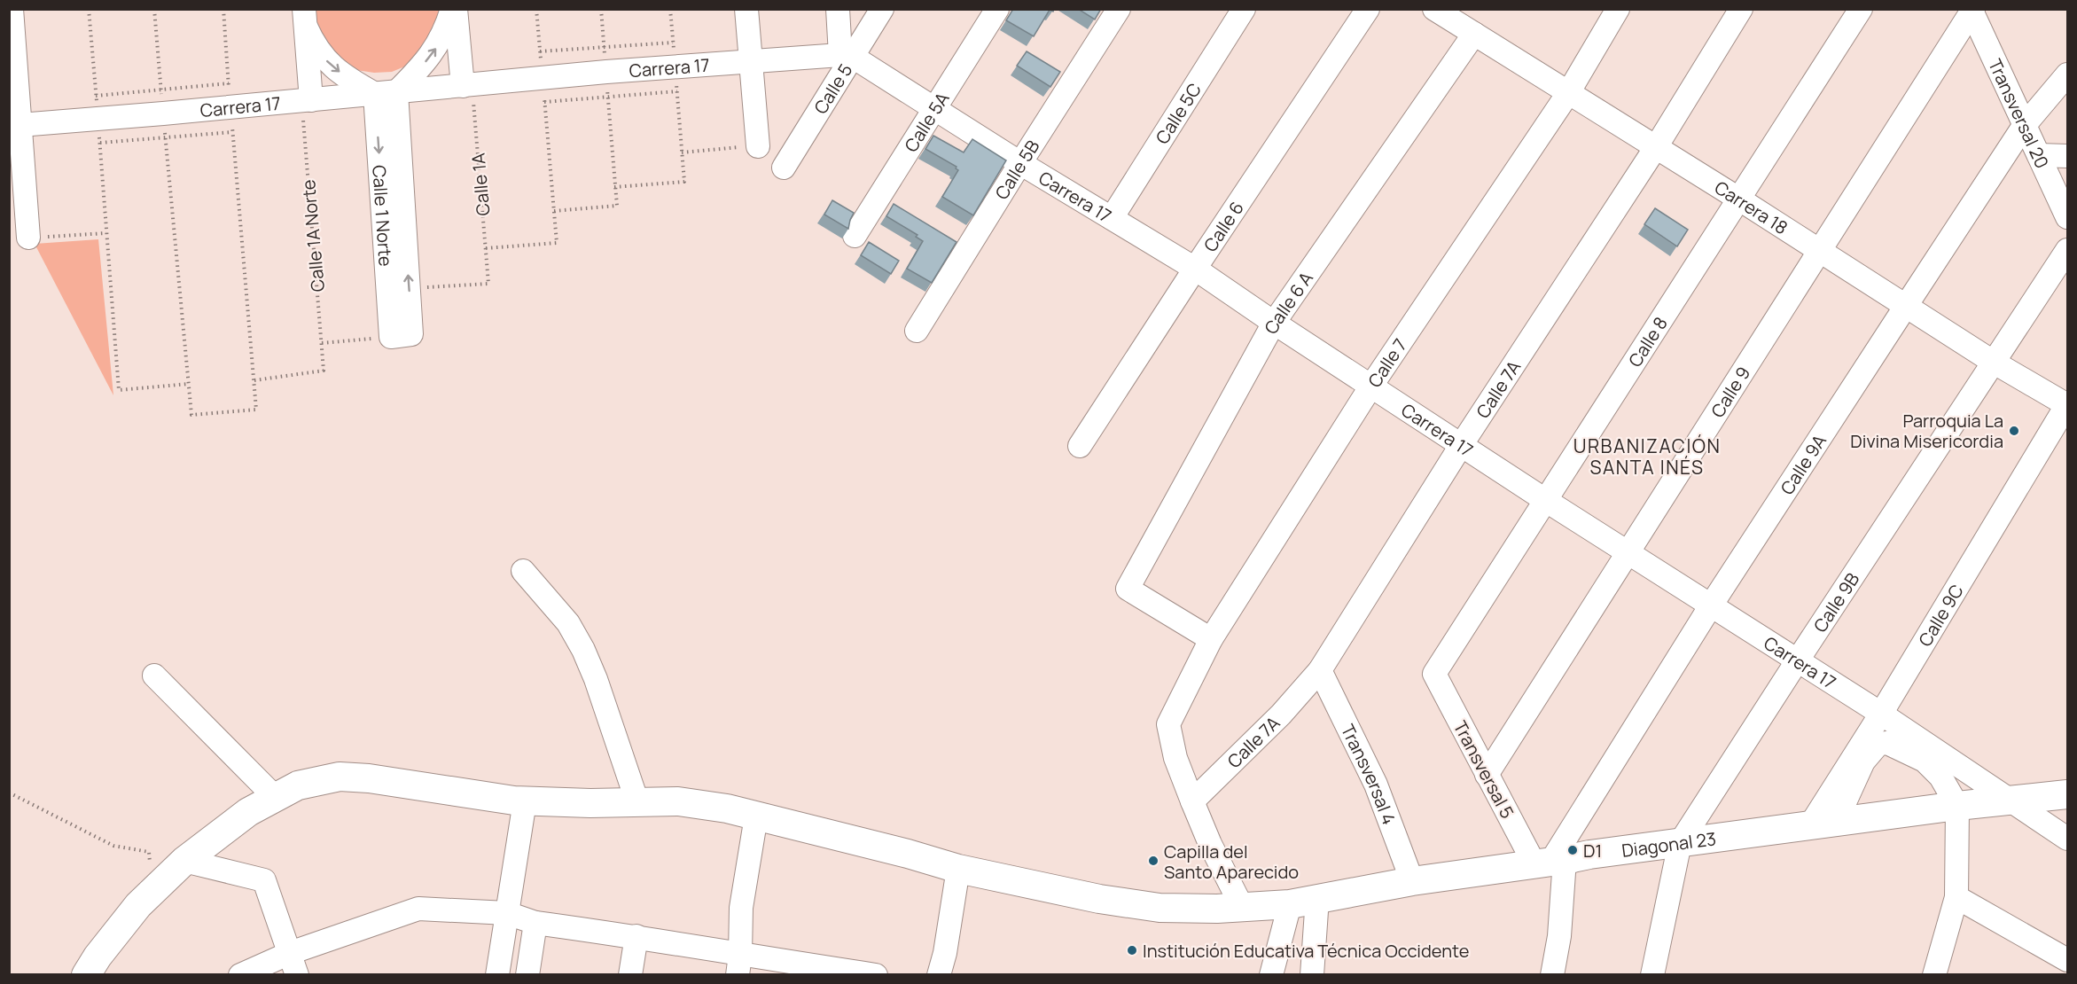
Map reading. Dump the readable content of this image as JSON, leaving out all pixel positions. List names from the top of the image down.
{
  "streets": {
    "main road": ["Diagonal 23"],
    "street": [
      "Carrera 17",
      "Calle 5",
      "Calle 5C",
      "Transversal 20",
      "Calle 5A",
      "Calle 5B",
      "Carrera 18",
      "Calle 1 Norte",
      "Calle 6",
      "Calle 6 A",
      "Calle 8",
      "Calle 7",
      "Calle 7A",
      "Calle 9",
      "Calle 9A",
      "Calle 9B",
      "Calle 9C",
      "Transversal 5",
      "Transversal 4"
    ],
    "path": ["Calle 1A", "Calle 1A Norte"]
  },
  "crossings": [
    ["Carrera 17", "Calle 5"],
    ["Carrera 17", "Calle 5C"],
    ["Carrera 17", "Calle 5A"],
    ["Carrera 17", "Calle 5B"],
    ["Carrera 17", "Calle 1A"],
    ["Carrera 17", "Calle 1 Norte"],
    ["Carrera 17", "Calle 6"],
    ["Carrera 17", "Calle 1A Norte"],
    ["Carrera 17", "Calle 6 A"],
    ["Carrera 17", "Calle 8"],
    ["Carrera 17", "Calle 7"],
    ["Carrera 17", "Calle 7A"],
    ["Carrera 17", "Calle 9"],
    ["Carrera 17", "Calle 9A"],
    ["Carrera 17", "Calle 9B"],
    ["Carrera 17", "Calle 9C"],
    ["Carrera 17", "Diagonal 23"],
    ["Transversal 20", "Calle 9"],
    ["Transversal 20", "Calle 9A"],
    ["Carrera 18", "Calle 6 A"],
    ["Carrera 18", "Calle 8"],
    ["Carrera 18", "Calle 7"],
    ["Carrera 18", "Calle 7A"],
    ["Carrera 18", "Calle 9"],
    ["Carrera 18", "Calle 9A"],
    ["Carrera 18", "Calle 9B"],
    ["Carrera 18", "Calle 9C"],
    ["Calle 6 A", "Calle 7"],
    ["Calle 8", "Transversal 5"],
    ["Calle 7", "Calle 7A"],
    ["Calle 7A", "Transversal 4"],
    ["Calle 9", "Transversal 5"],
    ["Calle 9A", "Transversal 5"],
    ["Calle 9A", "Diagonal 23"],
    ["Calle 9B", "Diagonal 23"],
    ["Calle 9C", "Diagonal 23"],
    ["Transversal 5", "Diagonal 23"],
    ["Transversal 4", "Diagonal 23"]
  ],
  "districts": ["URBANIZACIÓN SANTA INÉS"],
  "places": [
    "Parroquia La Divina Misericordia",
    "D1",
    "Capilla del Santo Aparecido",
    "Institución Educativa Técnica Occidente"
  ]
}
